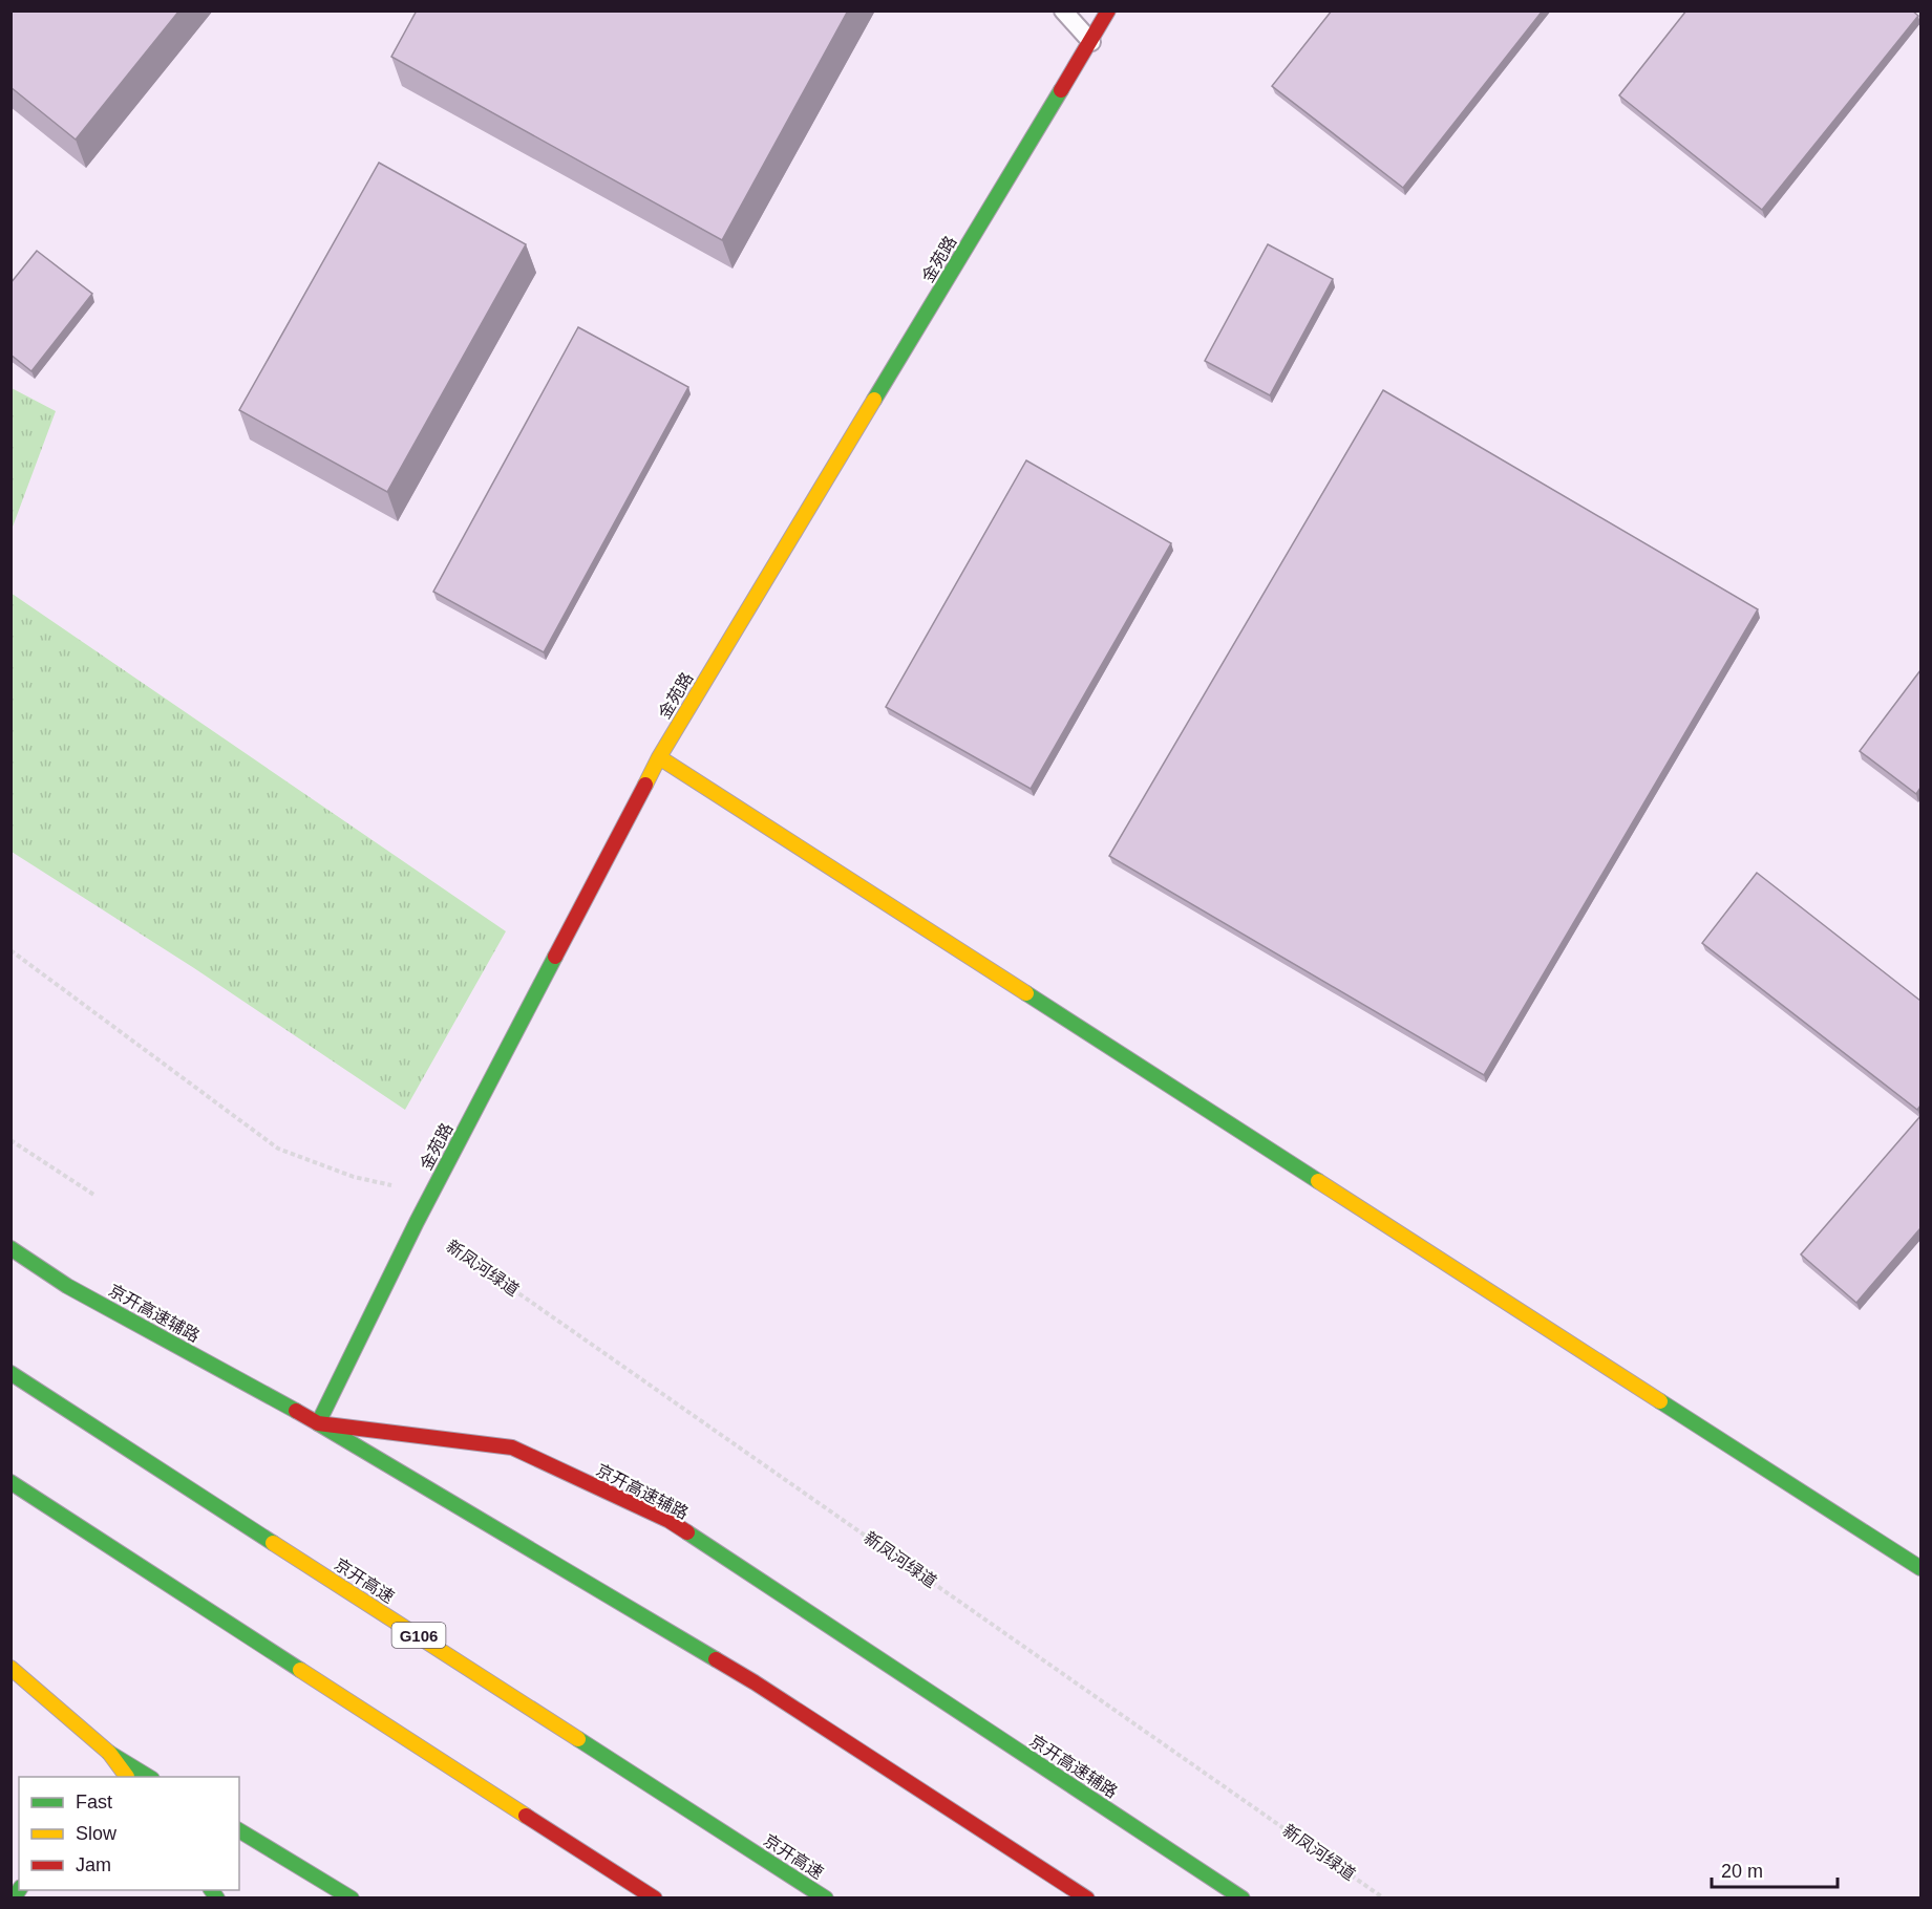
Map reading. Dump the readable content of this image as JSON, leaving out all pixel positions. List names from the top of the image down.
{
  "streets": {
    "main road": [
      "金苑路",
      "京开高速辅路",
      "京开高速",
      "G106"
    ],
    "path": ["新凤河绿道"]
  },
  "crossings": [
    ["金苑路", "新凤河绿道"],
    ["金苑路", "京开高速辅路"]
  ],
  "legend": ["Fast", "Slow", "Jam"],
  "scale_bar": "20 m"
}
